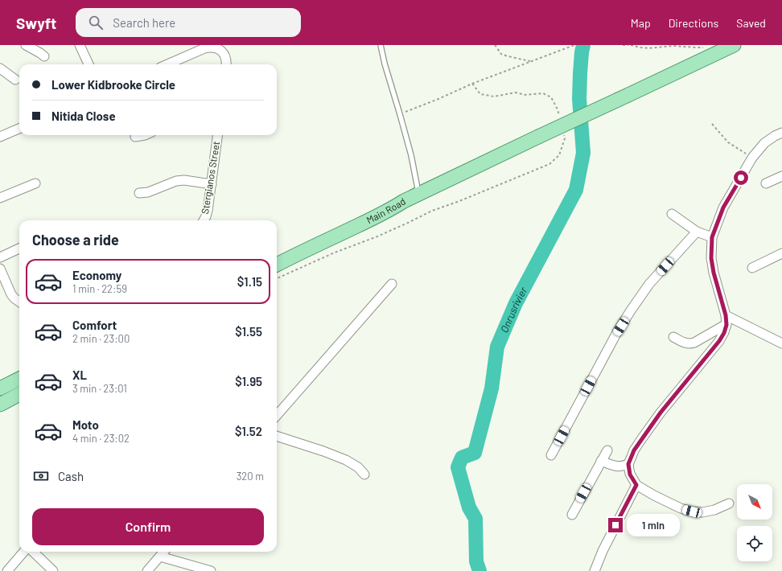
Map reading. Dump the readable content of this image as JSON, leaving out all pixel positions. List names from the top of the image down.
{
  "streets": {
    "main road": ["Main Road"],
    "street": ["Stergianos Street"]
  },
  "water": ["Onrusrivier"],
  "north": "bottom right",
  "page": {
    "header": "Swyft",
    "search": "Search here",
    "nav": ["Map", "Directions", "Saved"],
    "banner": ["Lower Kidbrooke Circle", "Nitida Close"],
    "heading": "Choose a ride",
    "list": [
      {
        "name": "Economy",
        "note": "1 min · 22:59",
        "value": "$1.15"
      },
      {
        "name": "Comfort",
        "note": "2 min · 23:00",
        "value": "$1.55"
      },
      {
        "name": "XL",
        "note": "3 min · 23:01",
        "value": "$1.95"
      },
      {
        "name": "Moto",
        "note": "4 min · 23:02",
        "value": "$1.52"
      }
    ],
    "pay": ["Cash", "320 m"],
    "buttons": "Confirm",
    "bubble": "1 min"
  }
}
